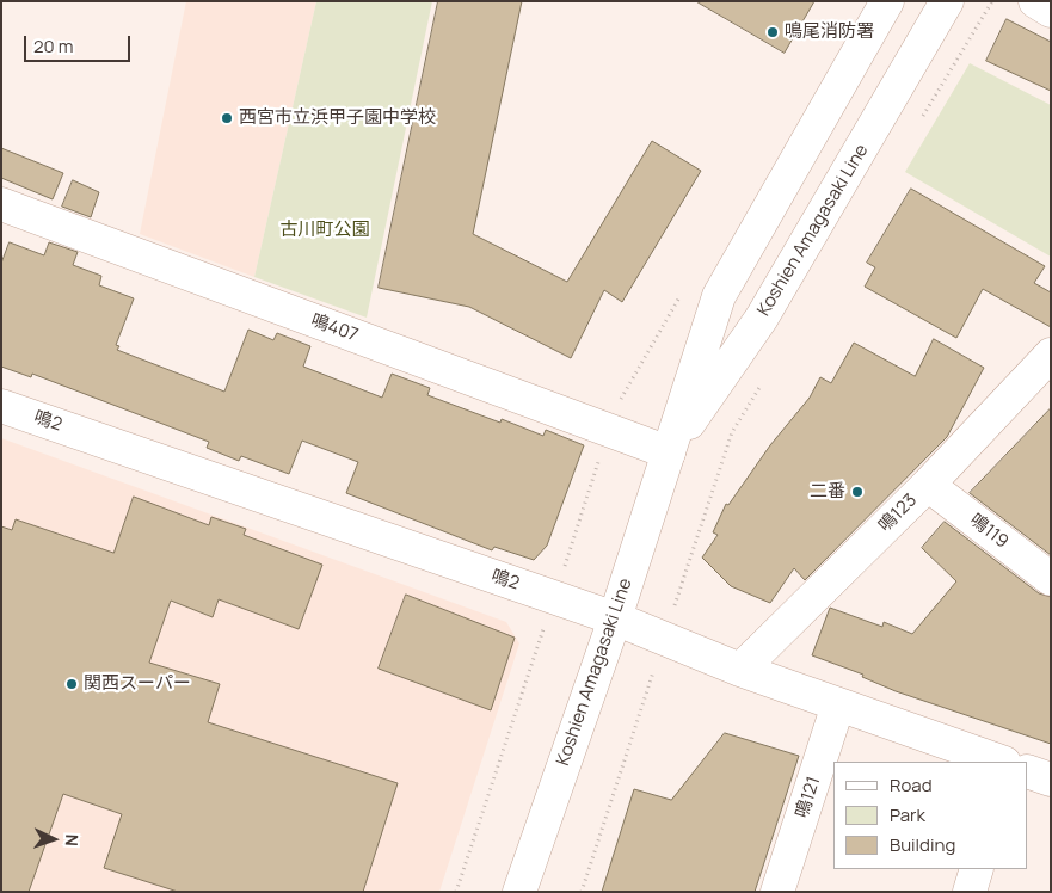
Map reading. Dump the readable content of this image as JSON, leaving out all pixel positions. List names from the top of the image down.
{
  "streets": {
    "street": [
      "Koshien Amagasaki Line",
      "鳴407",
      "鳴2",
      "鳴123",
      "鳴119",
      "鳴121"
    ]
  },
  "crossings": [
    ["Koshien Amagasaki Line", "鳴407"],
    ["Koshien Amagasaki Line", "鳴2"],
    ["鳴2", "鳴123"],
    ["鳴2", "鳴121"],
    ["鳴123", "鳴119"]
  ],
  "parks": ["古川町公園"],
  "places": [
    "鳴尾消防署",
    "西宮市立浜甲子園中学校",
    "二番",
    "関西スーパー"
  ],
  "legend": ["Road", "Park", "Building"],
  "scale_bar": "20 m",
  "north": "right"
}
